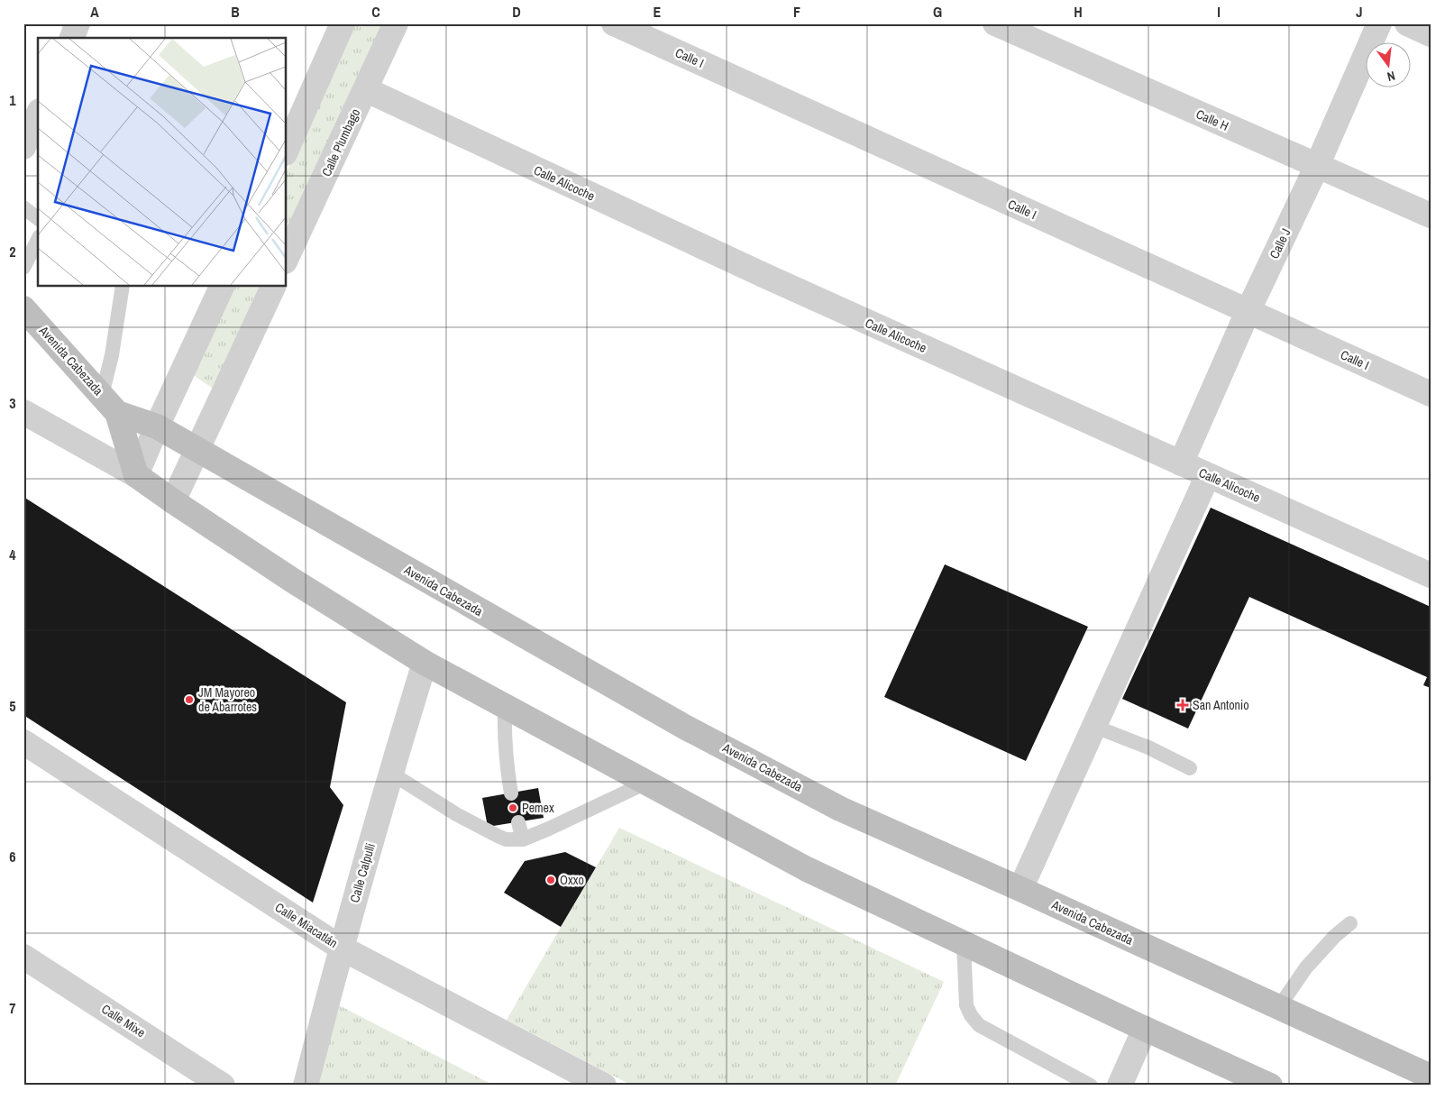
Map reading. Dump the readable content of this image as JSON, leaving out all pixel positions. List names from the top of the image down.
{
  "streets": {
    "main road": ["Avenida Cabezada"],
    "street": [
      "Calle I",
      "Calle H",
      "Calle Plumbago",
      "Calle Alicoche",
      "Calle J",
      "Calle Calpulli",
      "Calle Miacatlán",
      "Calle Mixe"
    ]
  },
  "crossings": [
    ["Calle I", "Calle J"],
    ["Calle H", "Calle J"],
    ["Calle Plumbago", "Calle Alicoche"],
    ["Calle Alicoche", "Calle J"],
    ["Calle Calpulli", "Calle Miacatlán"]
  ],
  "places": {
    "other": ["JM Mayoreo de Abarrotes", "Pemex", "Oxxo"],
    "health": ["San Antonio"]
  },
  "north": "bottom",
  "grid": {
    "columns": [
      "A",
      "B",
      "C",
      "D",
      "E",
      "F",
      "G",
      "H",
      "I",
      "J"
    ],
    "rows": [
      "1",
      "2",
      "3",
      "4",
      "5",
      "6",
      "7"
    ]
  }
}
